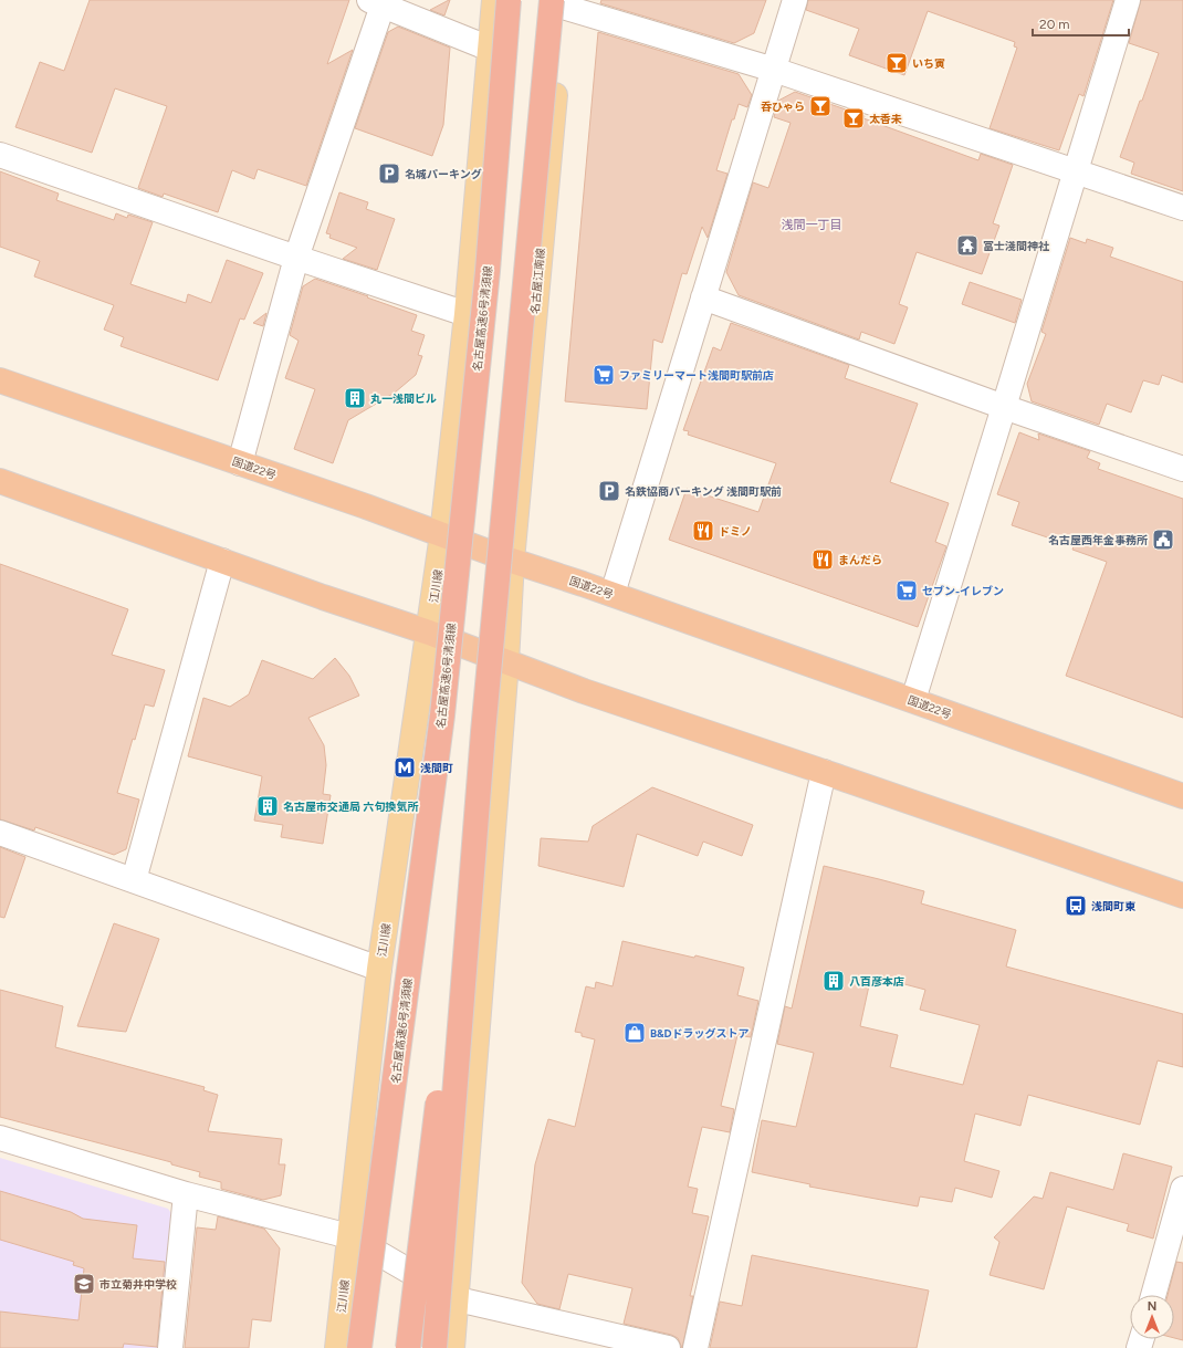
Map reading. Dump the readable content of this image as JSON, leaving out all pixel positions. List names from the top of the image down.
{
  "streets": {
    "highway": ["名古屋高速6号清須線", "国道22号"],
    "main road": ["名古屋江南線", "江川線"]
  },
  "crossings": [
    ["名古屋江南線", "国道22号"],
    ["国道22号", "江川線"]
  ],
  "districts": ["浅間一丁目"],
  "places": {
    "bar": ["いち寅", "呑ひゃら", "太香未"],
    "parking": ["名城パーキング", "名鉄協商パーキング 浅間町駅前"],
    "temple": ["冨士淺間神社"],
    "supermarket": ["ファミリーマート浅間町駅前店", "セブン-イレブン"],
    "building": ["丸一浅間ビル", "名古屋市交通局 六句換気所", "八百彦本店"],
    "restaurant": ["ドミノ", "まんだら"],
    "public building": ["名古屋西年金事務所"],
    "metro station": ["浅間町"],
    "bus stop": ["浅間町東"],
    "shop": ["B&Dドラッグストア"],
    "school or university": ["市立菊井中学校"]
  },
  "scale_bar": "20 m",
  "north": "top"
}
